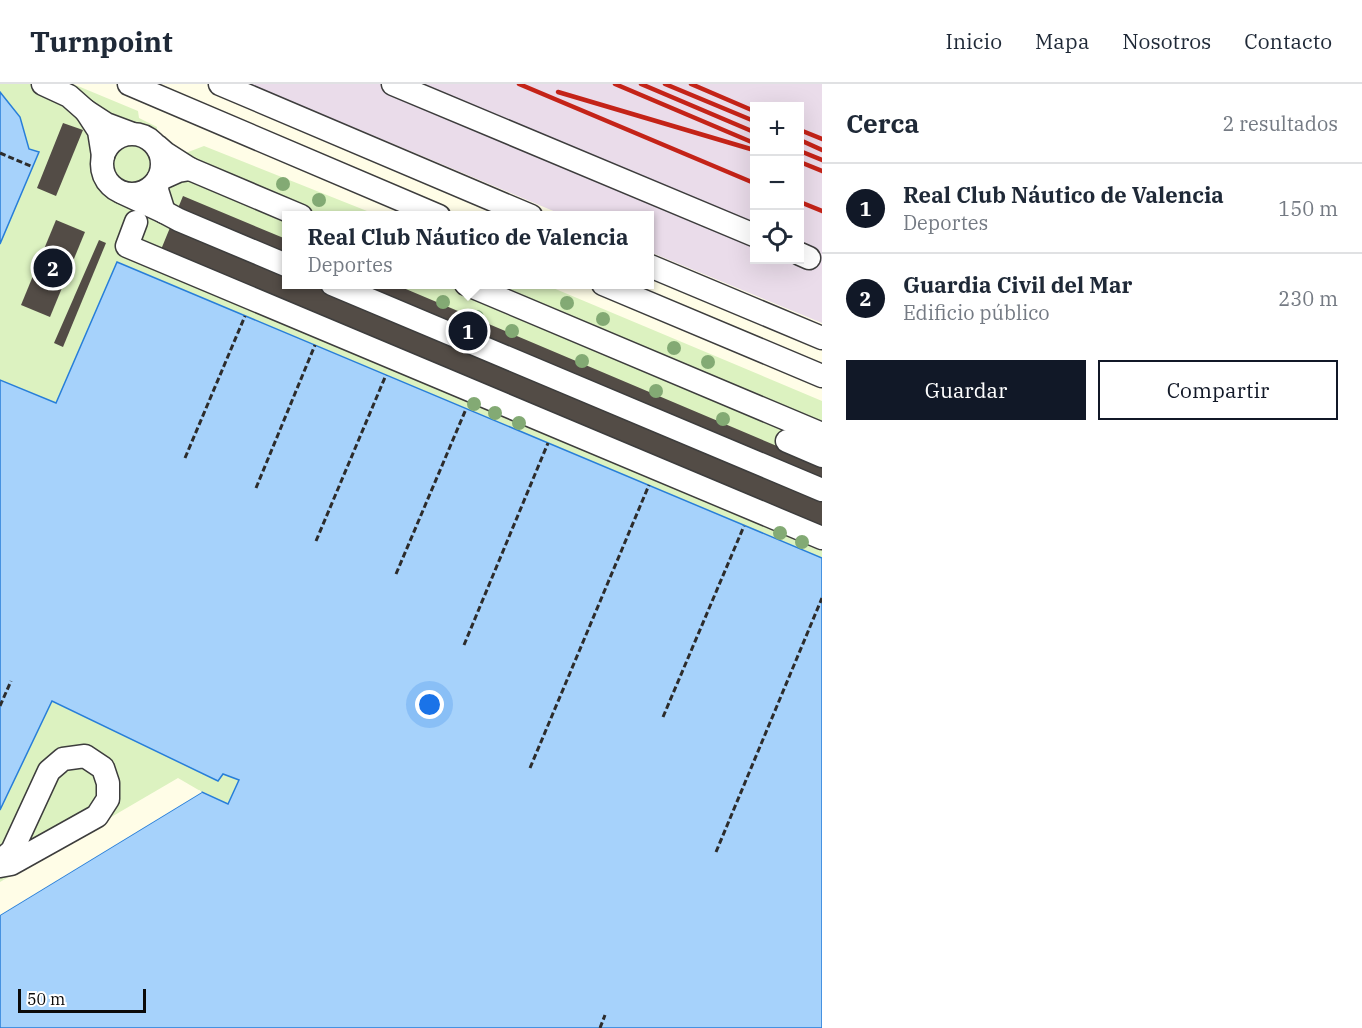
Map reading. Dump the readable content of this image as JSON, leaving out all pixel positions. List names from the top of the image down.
{
  "scale_bar": "50 m",
  "page": {
    "header": "Turnpoint",
    "nav": [
      "Inicio",
      "Mapa",
      "Nosotros",
      "Contacto"
    ],
    "heading": ["Cerca", "2 resultados"],
    "map_buttons": ["+", "−"],
    "list": [
      {
        "mark": "1",
        "name": "Real Club Náutico de Valencia",
        "note": "Deportes",
        "value": "150 m"
      },
      {
        "mark": "2",
        "name": "Guardia Civil del Mar",
        "note": "Edificio público",
        "value": "230 m"
      }
    ],
    "popup": ["Real Club Náutico de Valencia", "Deportes"],
    "pins": ["2", "1"],
    "buttons": ["Guardar", "Compartir"],
    "scale": "50 m"
  }
}
